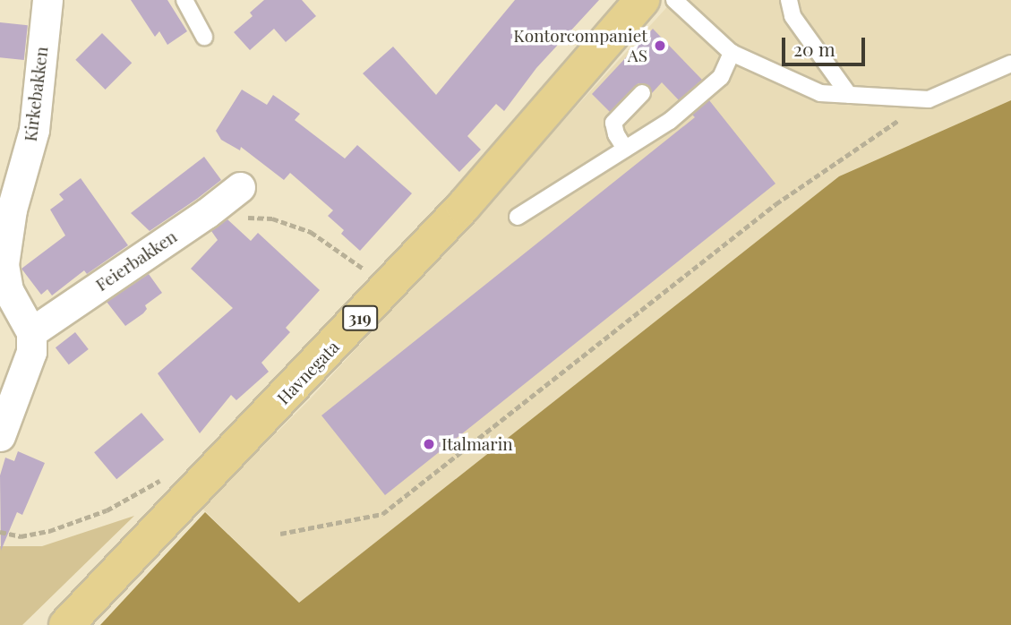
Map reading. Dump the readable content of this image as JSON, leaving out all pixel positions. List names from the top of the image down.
{
  "streets": {
    "main road": ["319", "Havnegata"],
    "street": ["Kirkebakken", "Feierbakken"]
  },
  "crossings": [
    ["Kirkebakken", "Feierbakken"]
  ],
  "places": ["Kontorcompaniet AS", "Italmarin"],
  "scale_bar": "20 m"
}
